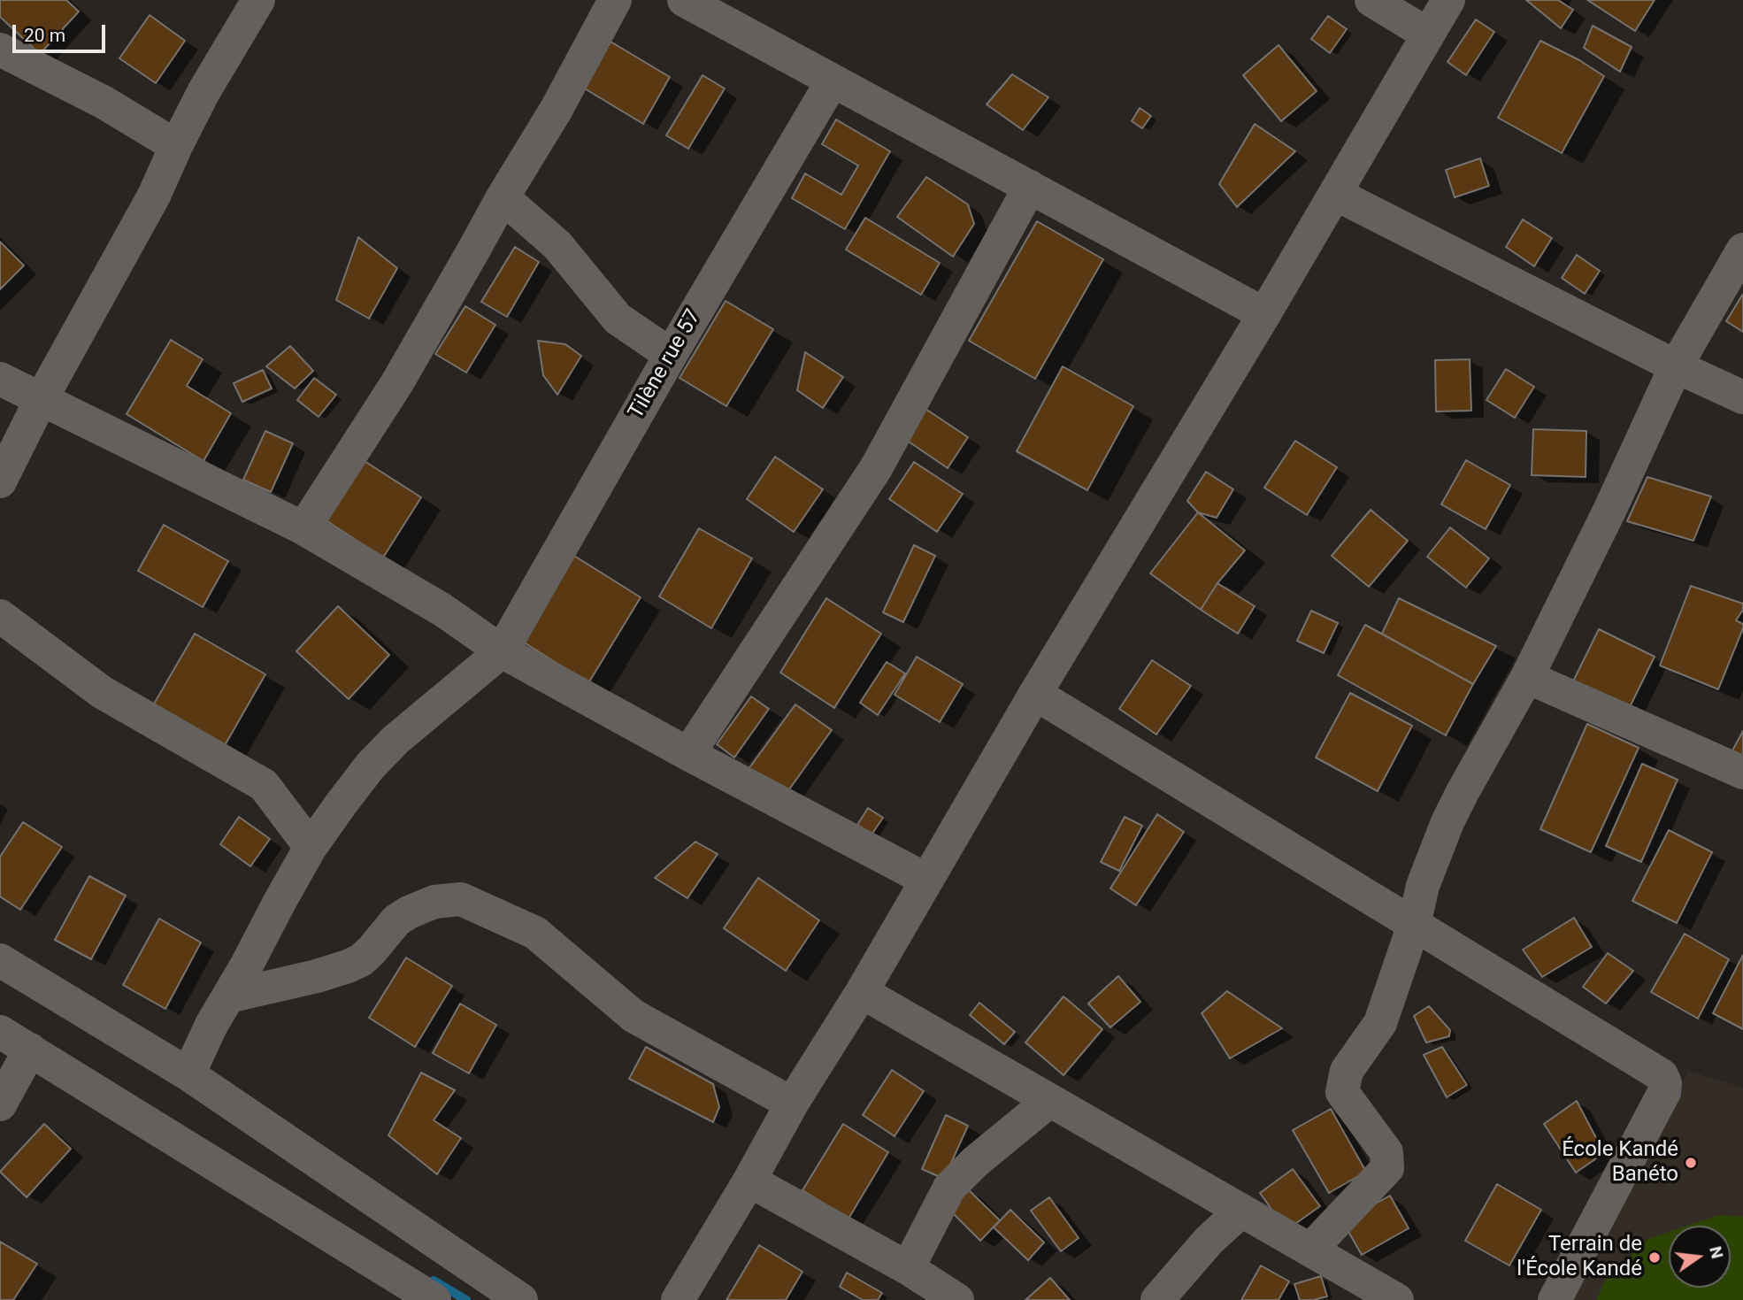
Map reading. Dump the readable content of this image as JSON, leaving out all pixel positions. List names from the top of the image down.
{
  "streets": {
    "street": ["Tilène rue 57"]
  },
  "places": ["École Kandé Banéto", "Terrain de l'École Kandé"],
  "scale_bar": "20 m",
  "north": "right"
}
